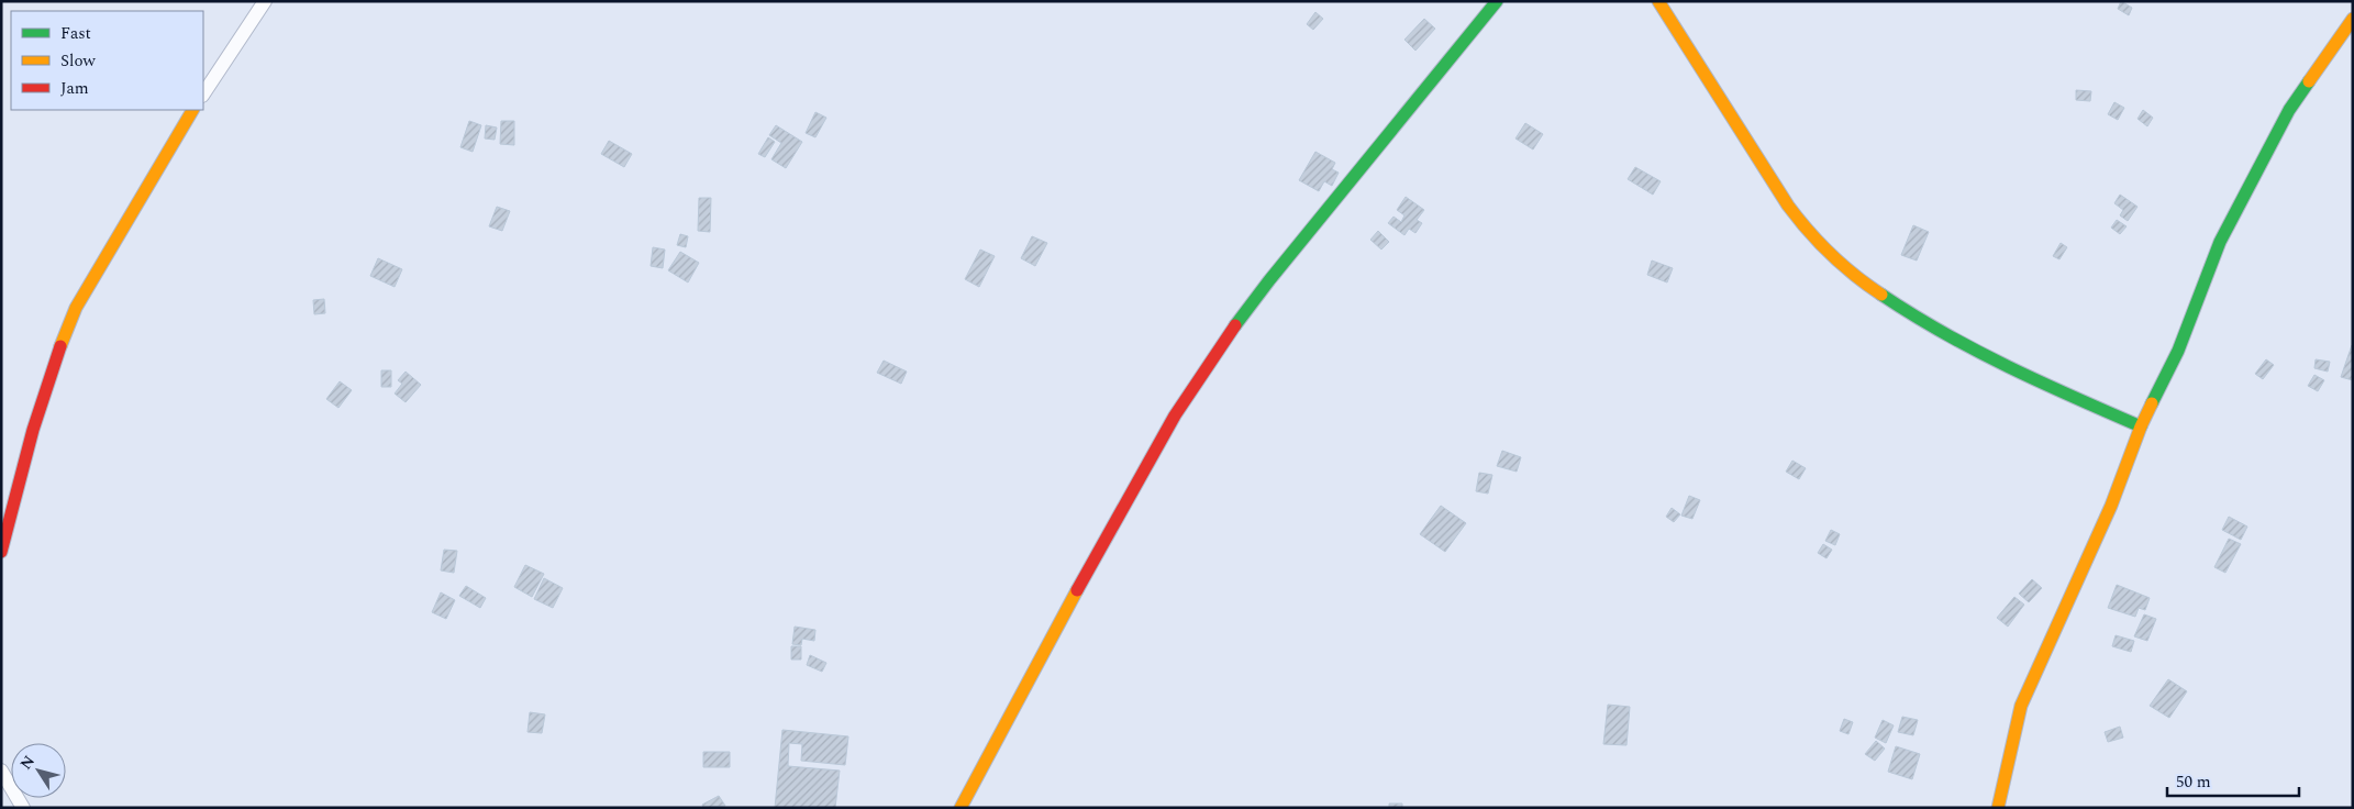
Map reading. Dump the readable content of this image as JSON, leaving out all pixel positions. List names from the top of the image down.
{
  "legend": ["Fast", "Slow", "Jam"],
  "scale_bar": "50 m",
  "north": "top left"
}
